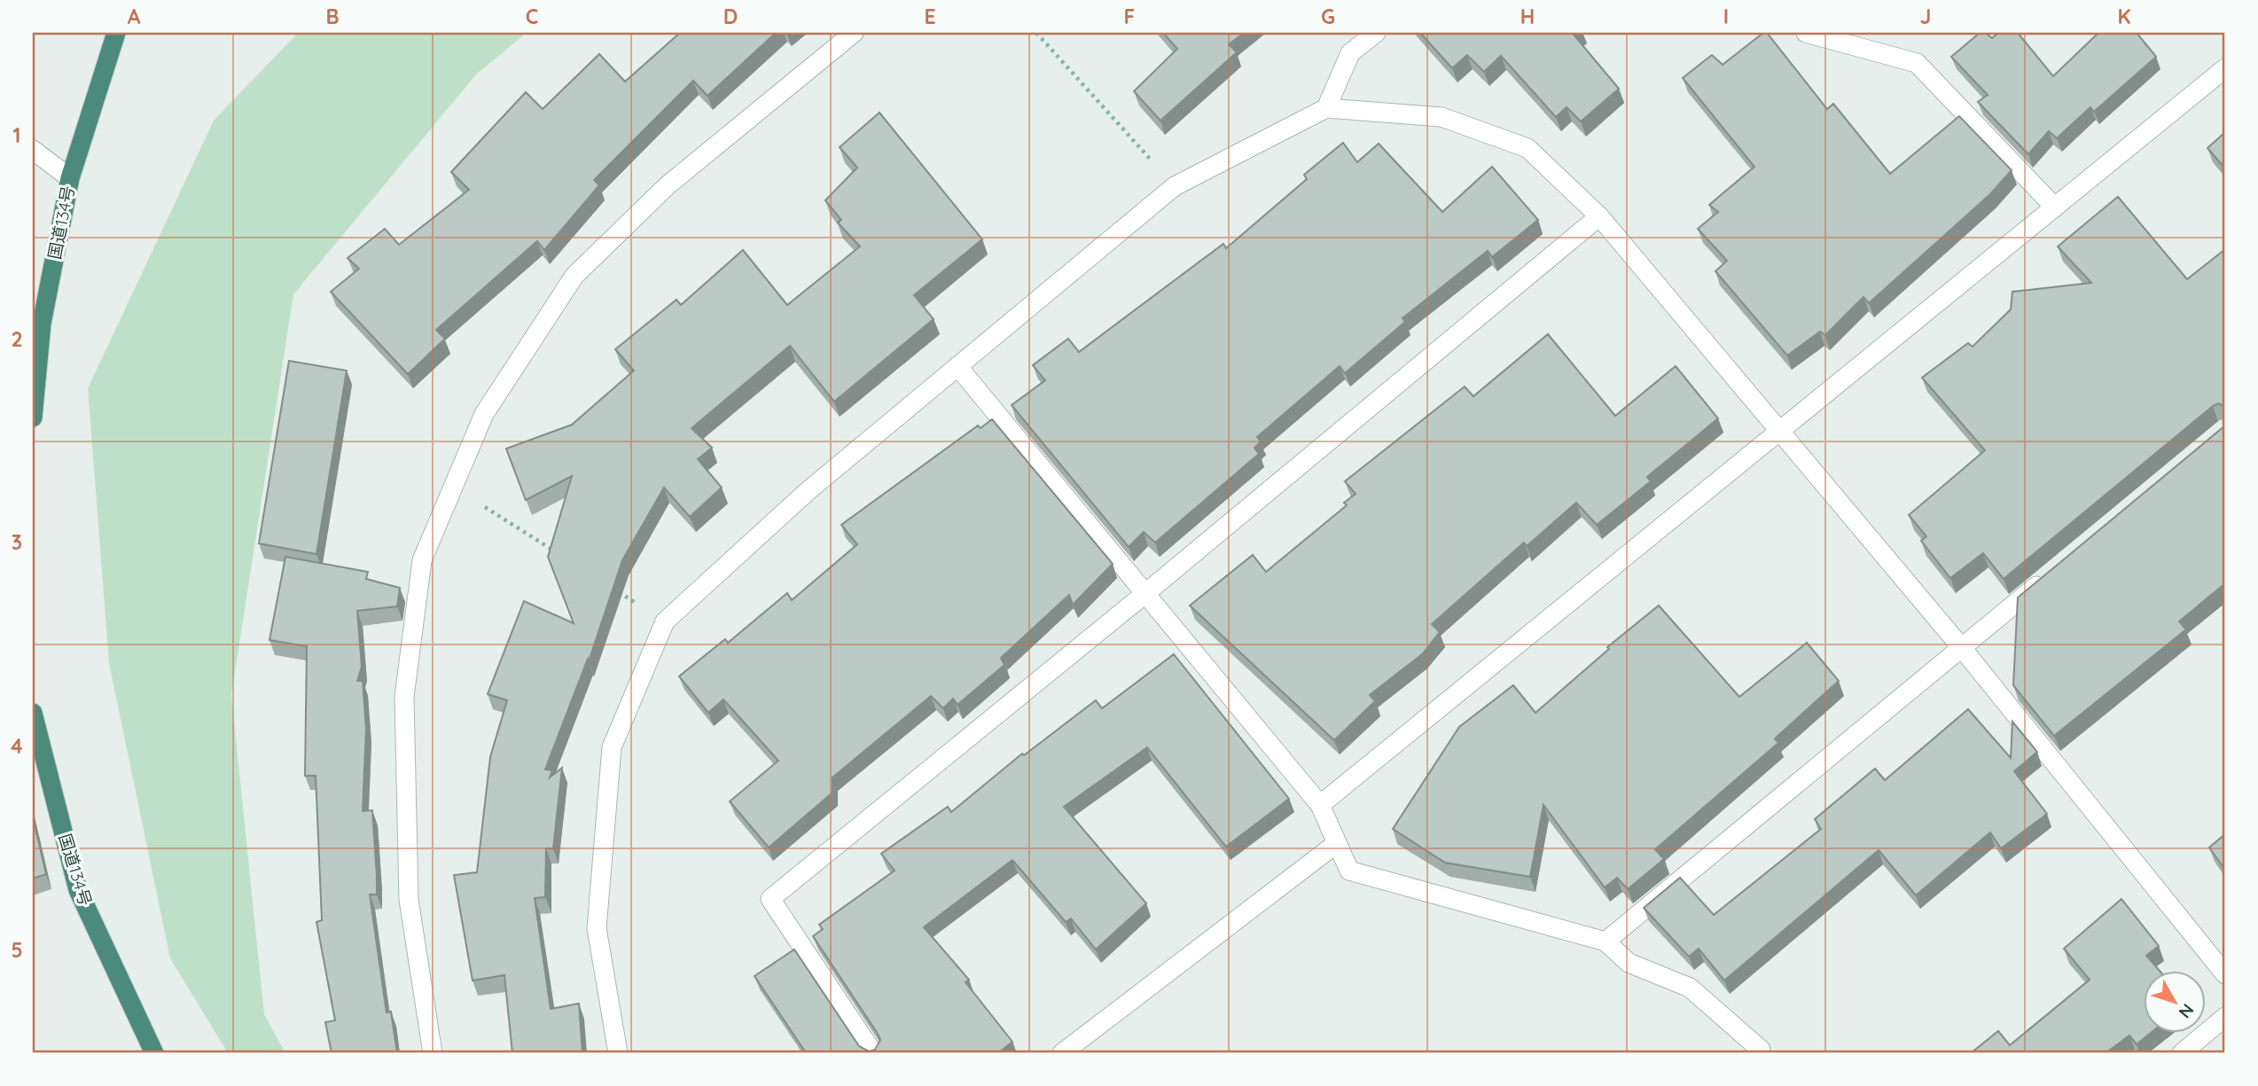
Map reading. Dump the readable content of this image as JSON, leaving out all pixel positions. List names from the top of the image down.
{
  "streets": {
    "highway": ["国道134号"]
  },
  "north": "bottom right",
  "grid": {
    "columns": [
      "A",
      "B",
      "C",
      "D",
      "E",
      "F",
      "G",
      "H",
      "I",
      "J",
      "K"
    ],
    "rows": [
      "1",
      "2",
      "3",
      "4",
      "5"
    ]
  }
}
